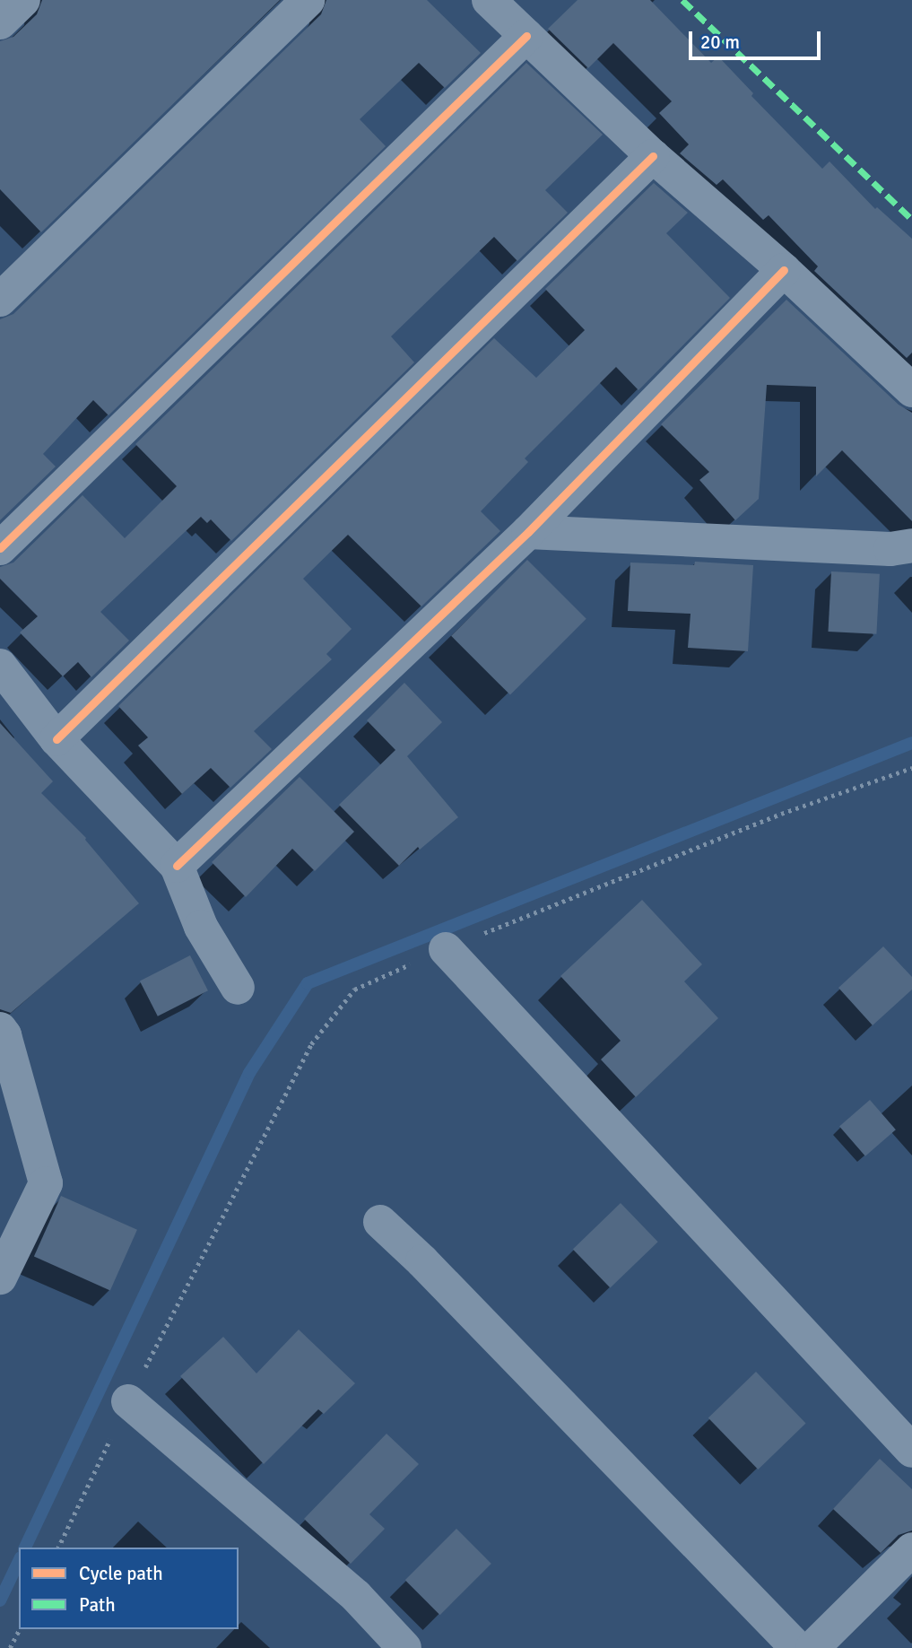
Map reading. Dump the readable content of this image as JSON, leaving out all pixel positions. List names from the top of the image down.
{
  "legend": ["Cycle path", "Path"],
  "scale_bar": "20 m"
}
